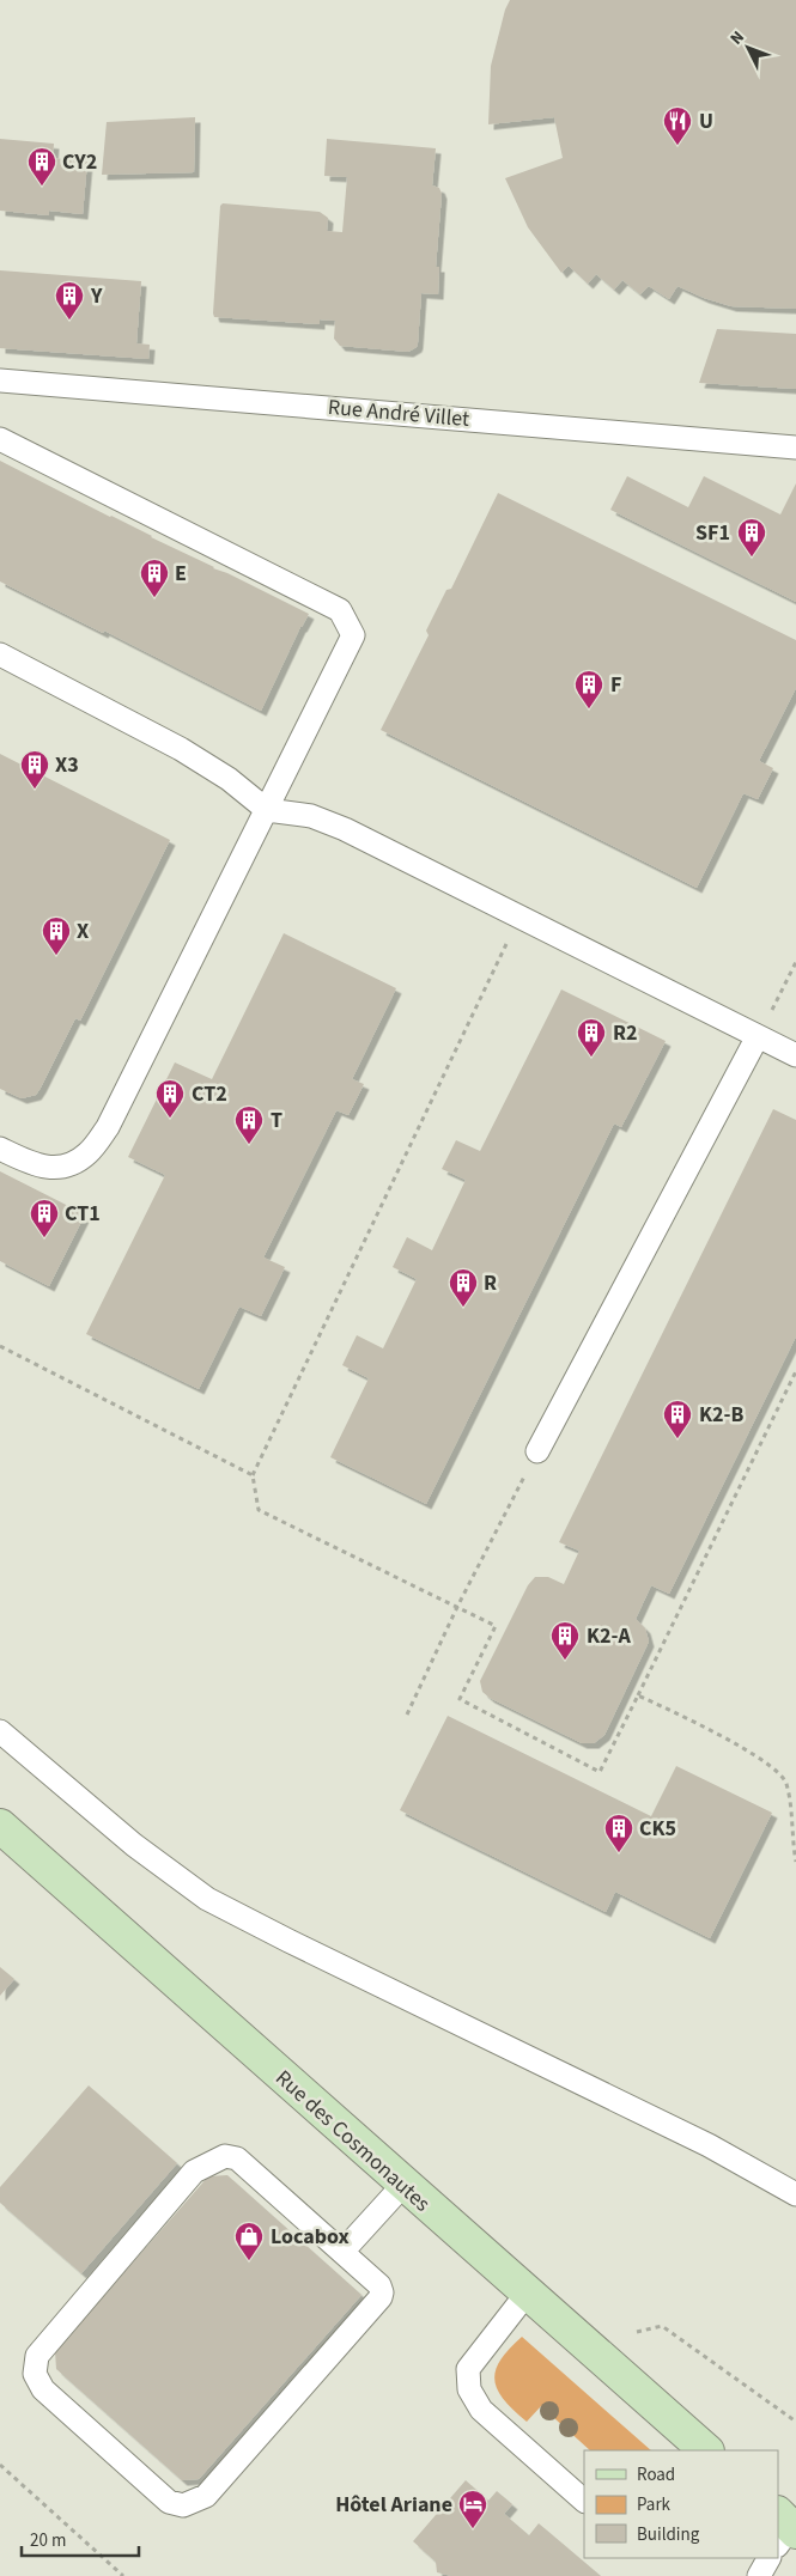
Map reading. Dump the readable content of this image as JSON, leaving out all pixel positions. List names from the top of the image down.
{
  "streets": {
    "main road": ["Rue des Cosmonautes"],
    "lane": ["Rue André Villet"]
  },
  "places": {
    "restaurant": ["U"],
    "building": [
      "CY2",
      "Y",
      "SF1",
      "E",
      "F",
      "X3",
      "X",
      "R2",
      "CT2",
      "T",
      "CT1",
      "R",
      "K2-B",
      "K2-A",
      "CK5"
    ],
    "shop": ["Locabox"],
    "hotel": ["Hôtel Ariane"]
  },
  "legend": ["Road", "Park", "Building"],
  "scale_bar": "20 m",
  "north": "top left"
}
